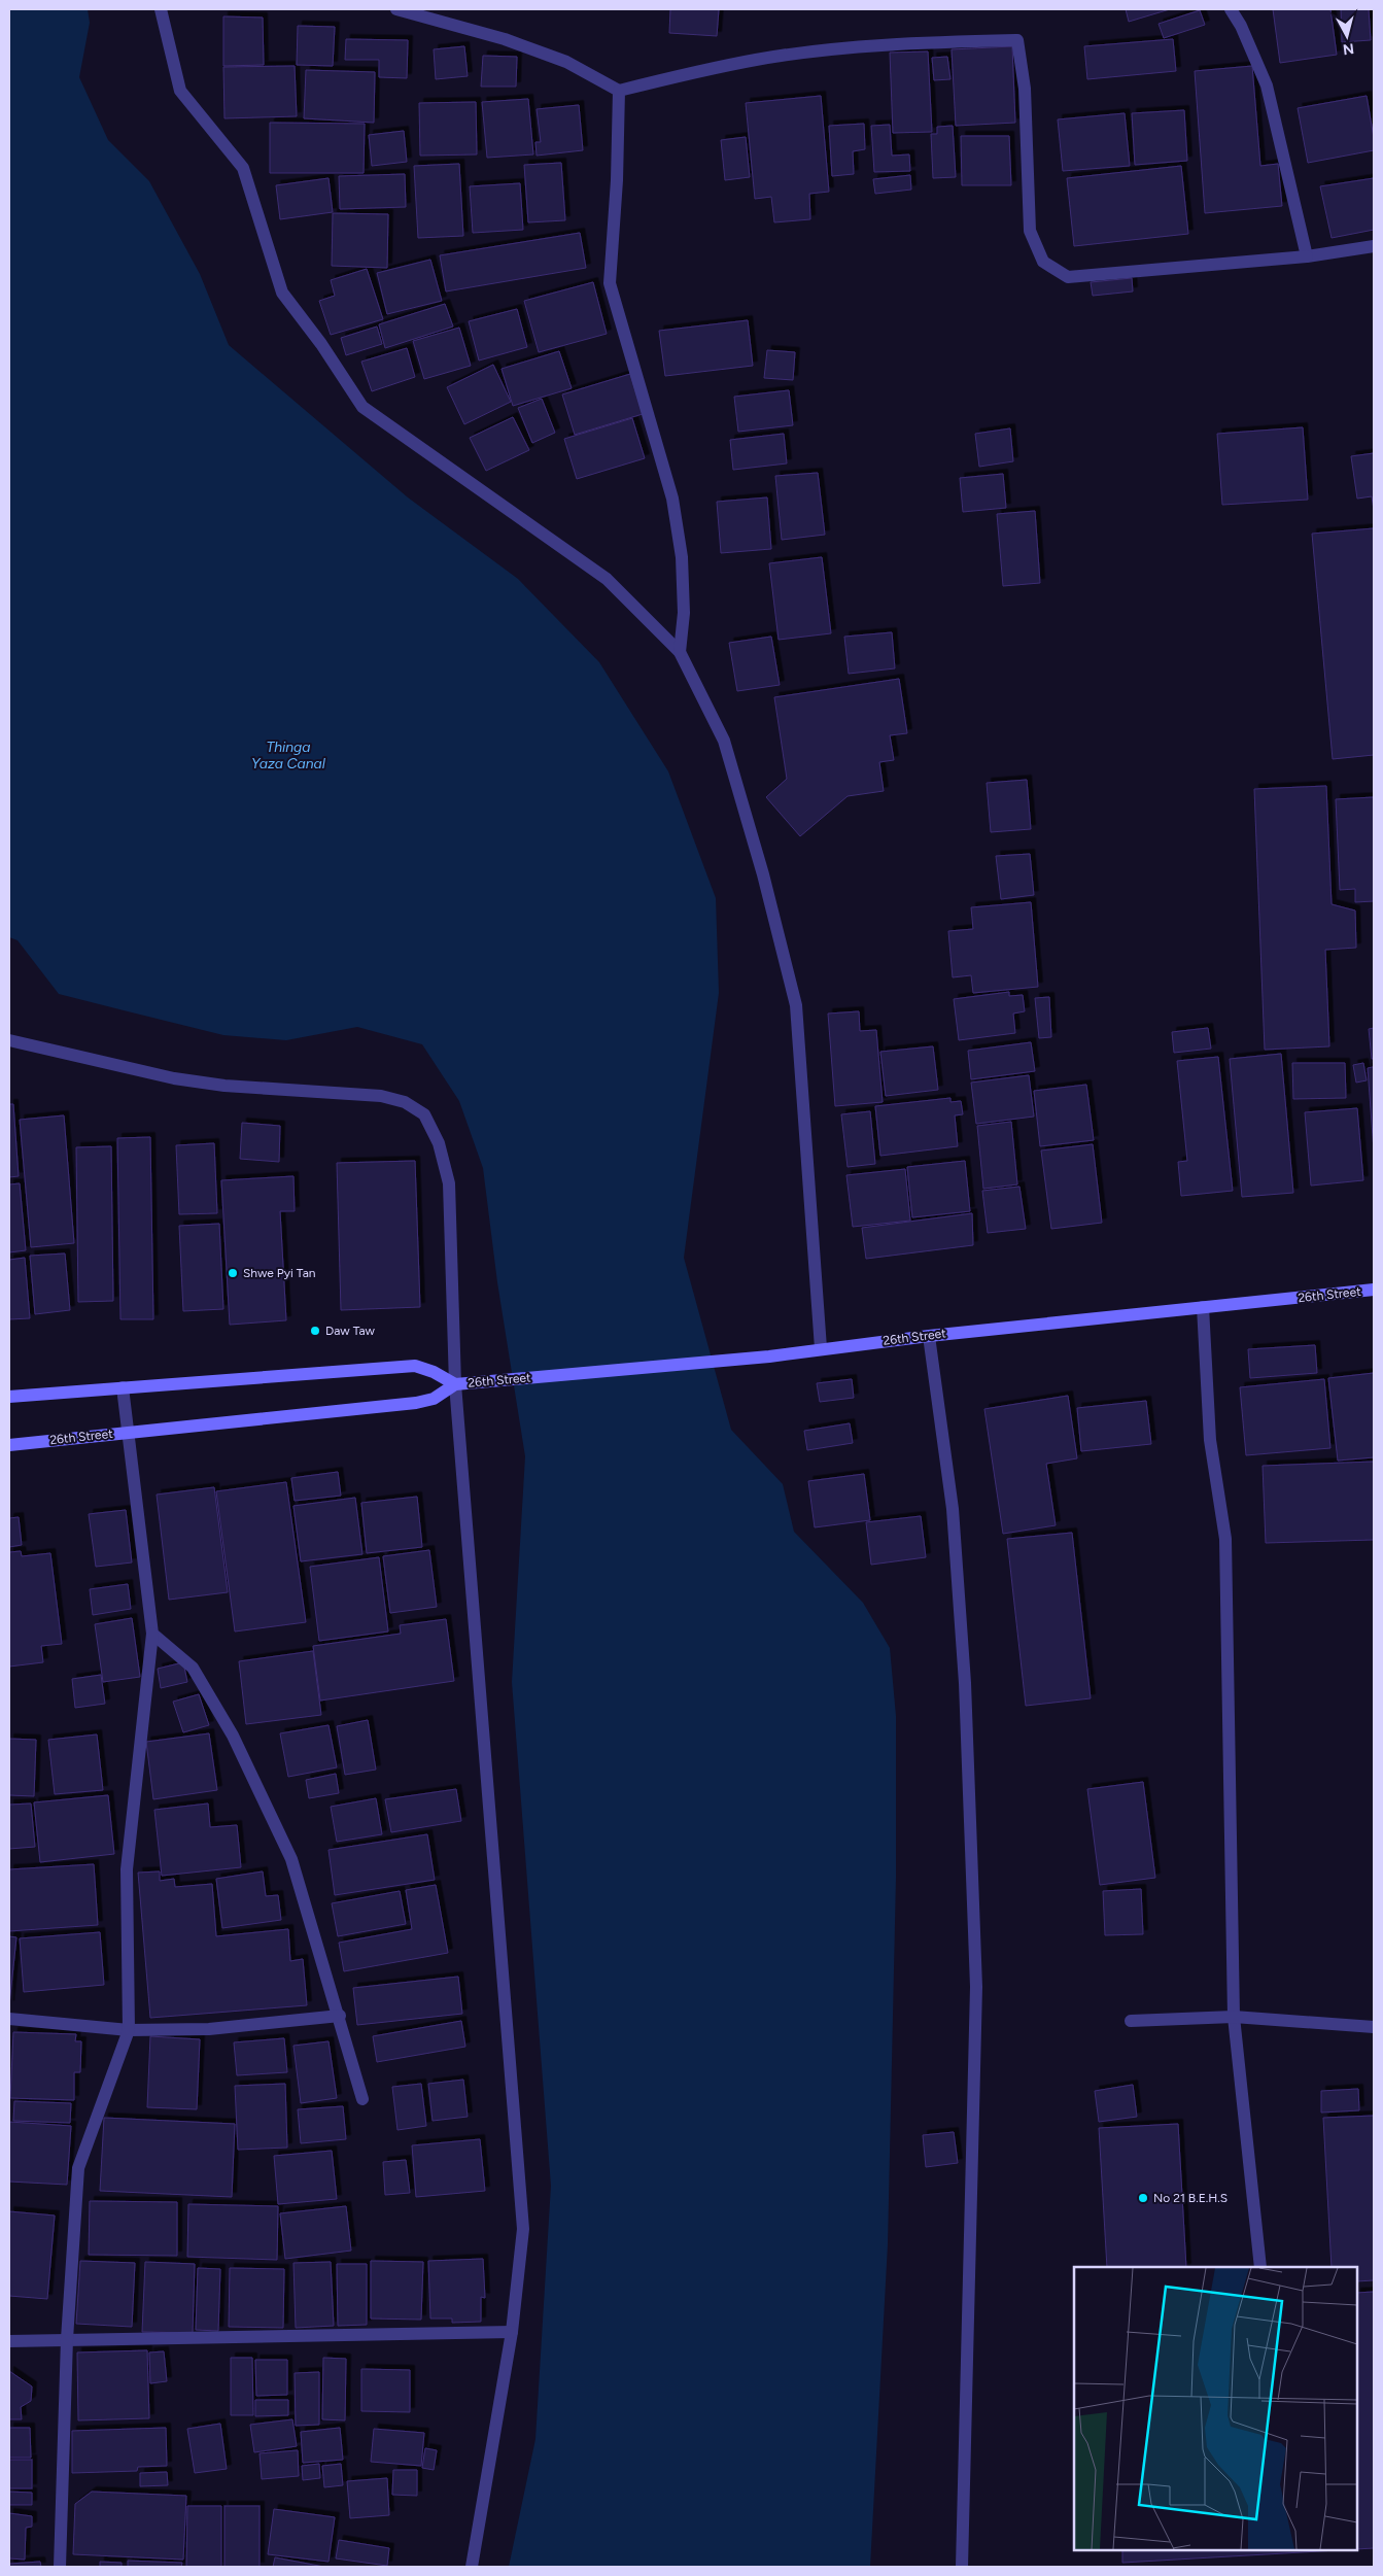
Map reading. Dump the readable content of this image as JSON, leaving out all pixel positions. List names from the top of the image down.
{
  "streets": {
    "main road": ["26th Street"]
  },
  "water": ["Thinga Yaza Canal"],
  "places": ["Shwe Pyi Tan", "Daw Taw", "No 21 B.E.H.S"],
  "north": "bottom"
}
